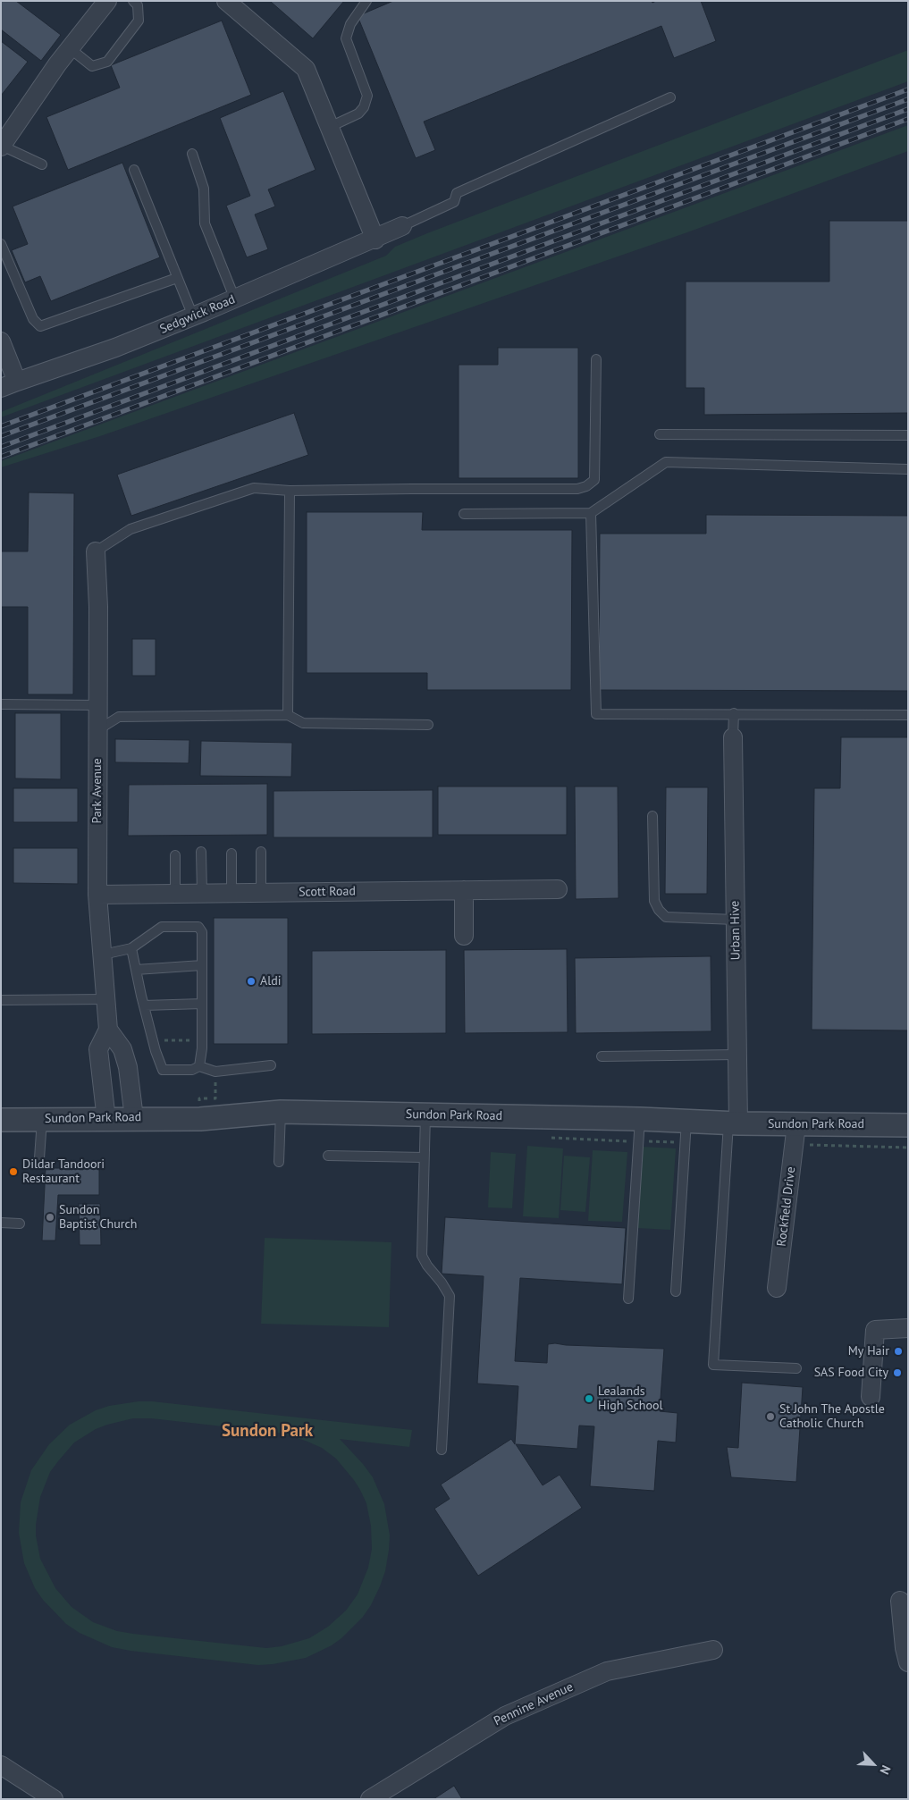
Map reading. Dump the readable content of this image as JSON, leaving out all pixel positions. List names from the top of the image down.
{
  "streets": {
    "street": [
      "Sedgwick Road",
      "Park Avenue",
      "Scott Road",
      "Urban Hive",
      "Sundon Park Road",
      "Rockfield Drive",
      "Pennine Avenue"
    ]
  },
  "crossings": [
    ["Park Avenue", "Scott Road"],
    ["Park Avenue", "Sundon Park Road"],
    ["Urban Hive", "Sundon Park Road"],
    ["Sundon Park Road", "Rockfield Drive"]
  ],
  "districts": ["Sundon Park"],
  "places": [
    "Aldi",
    "Dildar Tandoori Restaurant",
    "Sundon Baptist Church",
    "My Hair",
    "SAS Food City",
    "Lealands High School",
    "St John The Apostle Catholic Church"
  ],
  "north": "bottom right"
}
